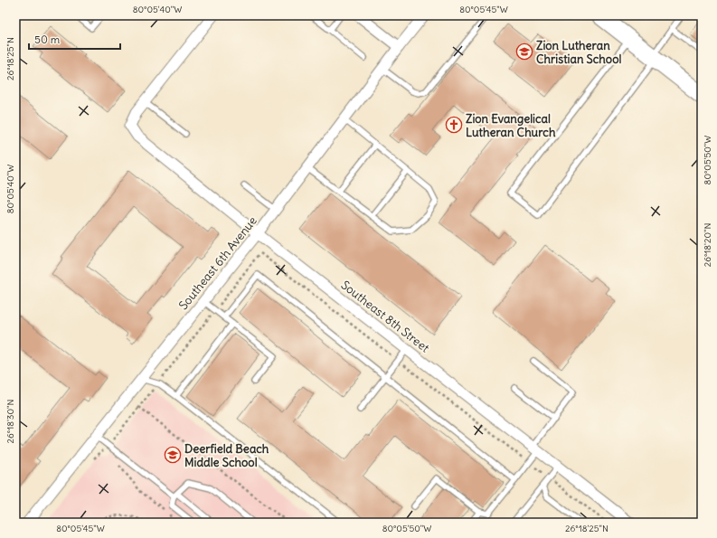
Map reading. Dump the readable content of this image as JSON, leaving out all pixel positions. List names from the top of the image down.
{
  "streets": {
    "street": ["Southeast 6th Avenue", "Southeast 8th Street"]
  },
  "crossings": [
    ["Southeast 6th Avenue", "Southeast 8th Street"]
  ],
  "places": {
    "school or university": ["Zion Lutheran Christian School", "Deerfield Beach Middle School"],
    "church": ["Zion Evangelical Lutheran Church"]
  },
  "scale_bar": "50 m",
  "coordinates": [
    "80°05'40\"W",
    "80°05'45\"W",
    "26°18'25\"N",
    "80°05'50\"W",
    "26°18'20\"N",
    "26°18'30\"N"
  ]
}
